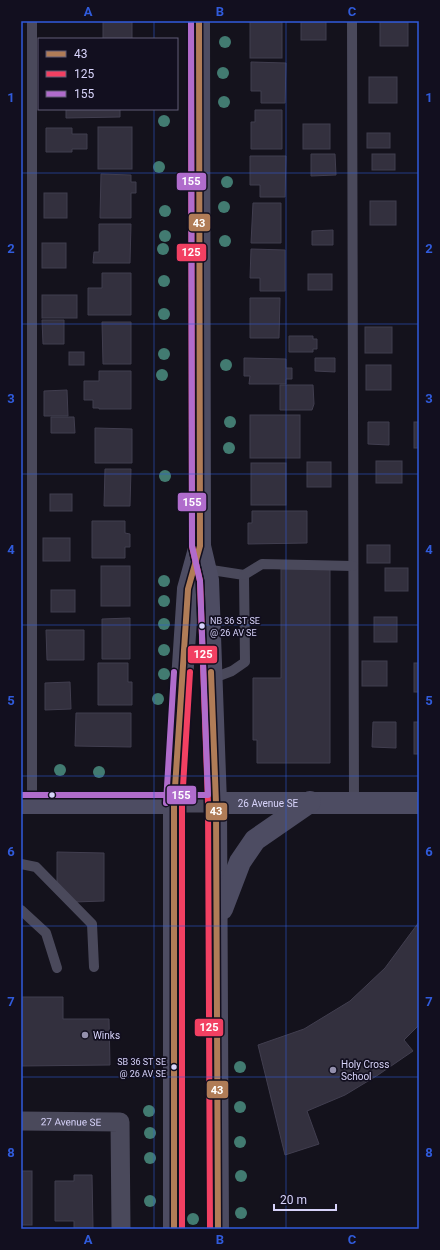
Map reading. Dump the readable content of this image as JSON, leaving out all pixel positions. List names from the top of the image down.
{
  "streets": {
    "main road": ["26 Avenue SE"],
    "street": ["27 Avenue SE"]
  },
  "places": [
    "NB 36 ST SE @ 26 AV SE",
    "Winks",
    "SB 36 ST SE @ 26 AV SE",
    "Holy Cross School"
  ],
  "lines": ["transit line 43", "transit line 125", "transit line 155"],
  "legend": ["43", "125", "155"],
  "scale_bar": "20 m",
  "grid": {
    "columns": ["A", "B", "C"],
    "rows": [
      "1",
      "2",
      "3",
      "4",
      "5",
      "6",
      "7",
      "8"
    ]
  }
}
